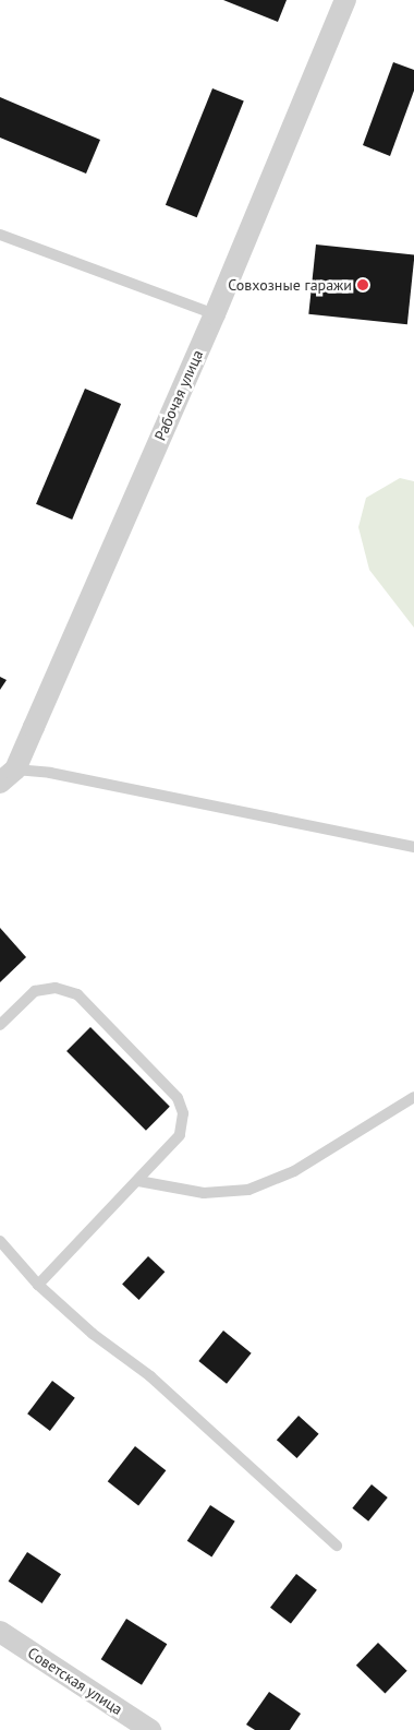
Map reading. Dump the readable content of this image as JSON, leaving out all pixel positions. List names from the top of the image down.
{
  "streets": {
    "street": ["Рабочая улица", "Советская улица"]
  },
  "places": ["Совхозные гаражи"]
}
